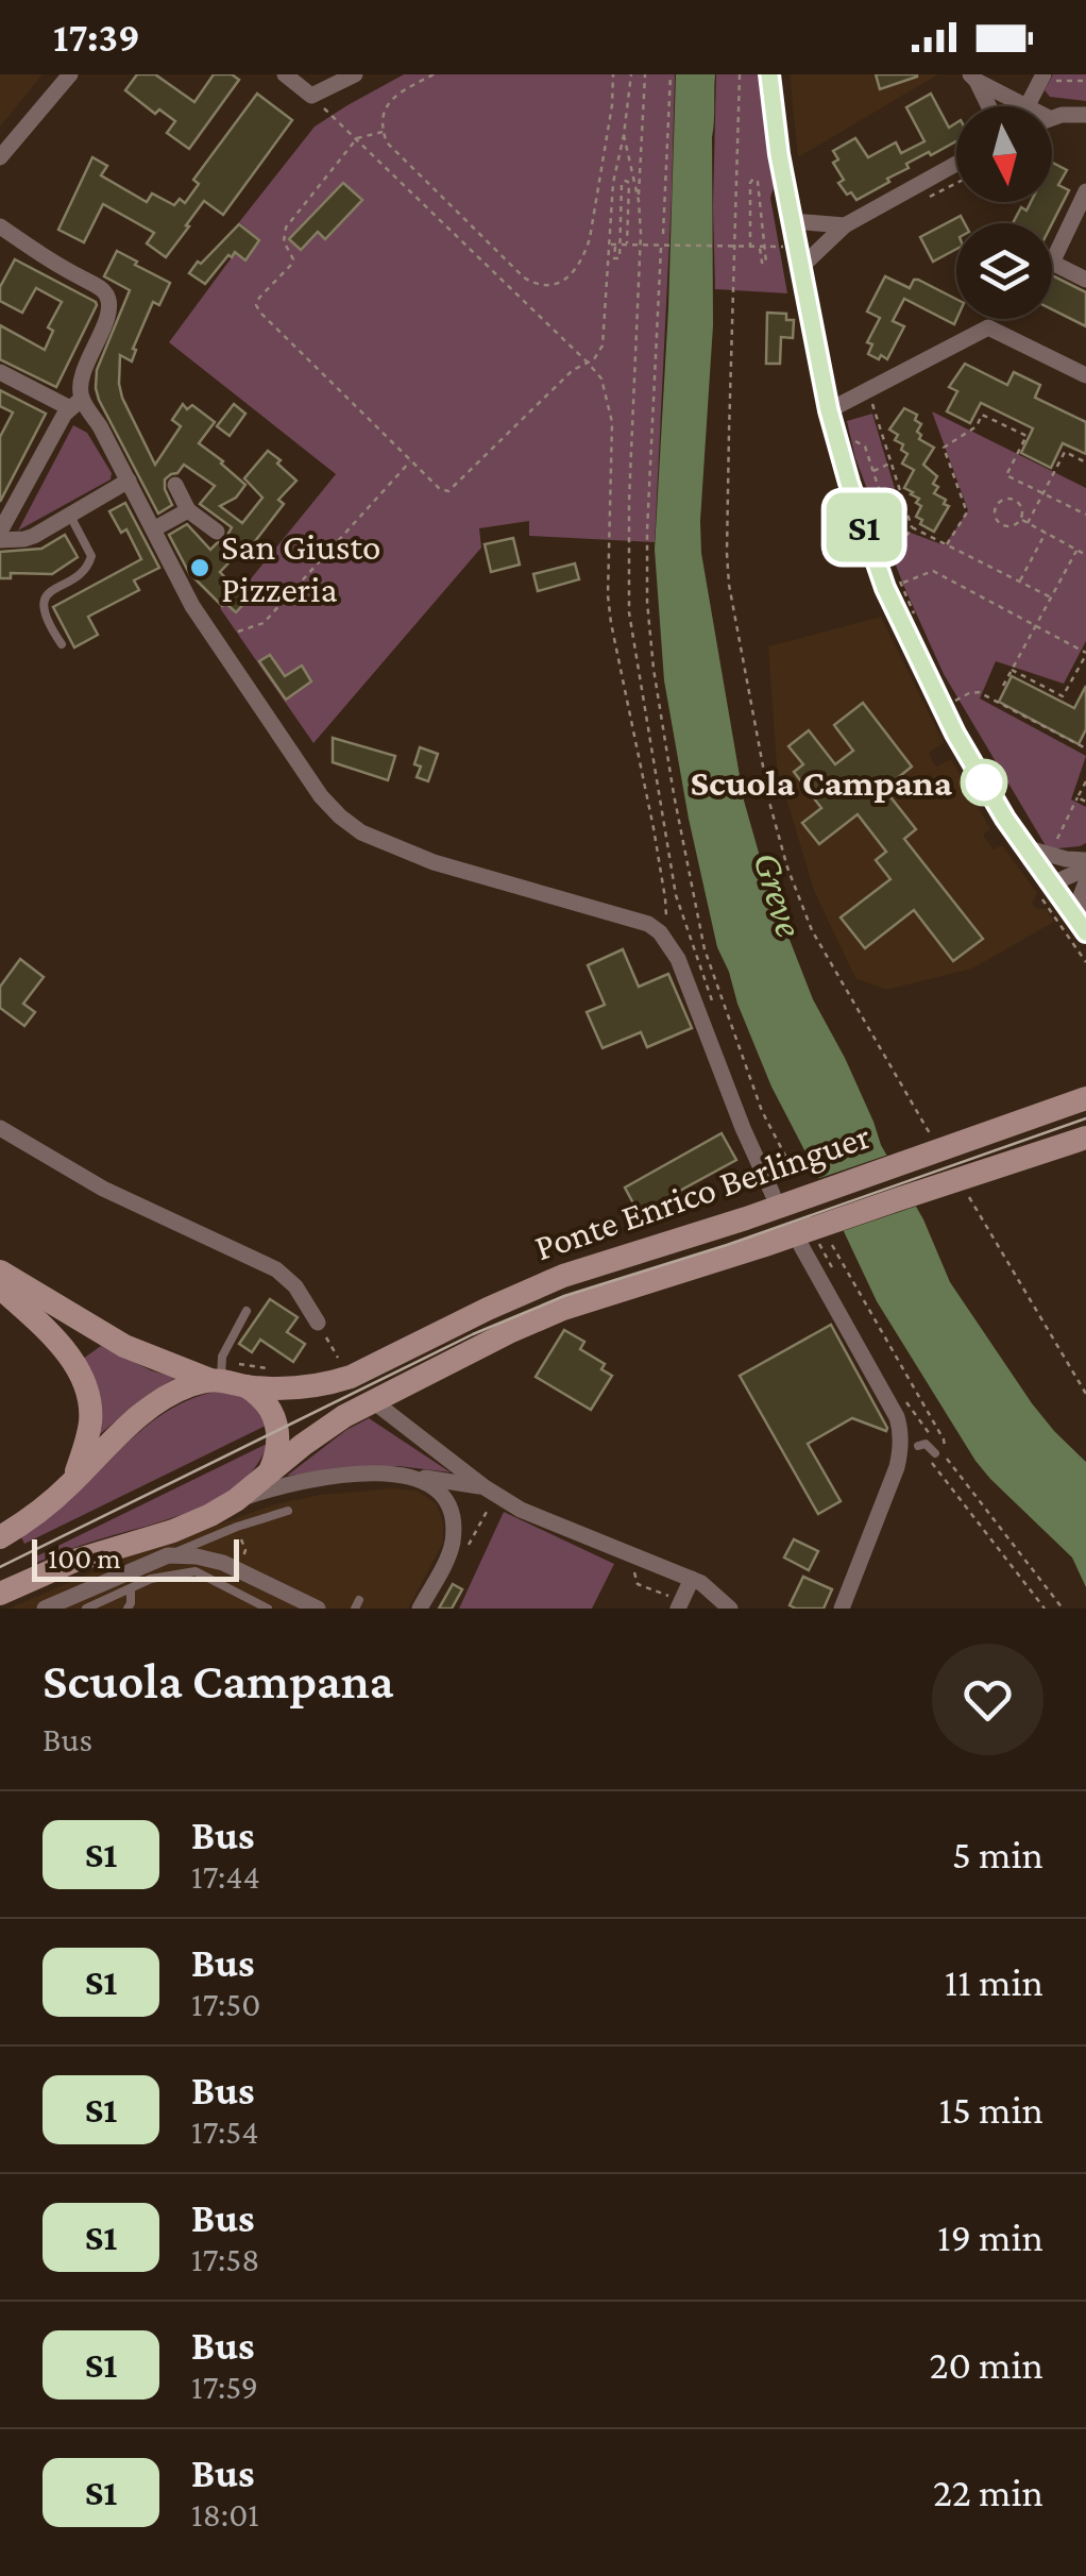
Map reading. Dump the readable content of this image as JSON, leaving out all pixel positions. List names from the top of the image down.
{
  "streets": {
    "main road": ["Ponte Enrico Berlinguer"]
  },
  "water": ["Greve"],
  "places": ["San Giusto Pizzeria", "Scuola Campana"],
  "lines": ["bus line S1"],
  "scale_bar": "100 m",
  "north": "bottom",
  "page": {
    "status": "17:39",
    "on_map": "S1",
    "scale": "100 m",
    "heading": ["Scuola Campana", "Bus"],
    "list": [
      {
        "mark": "S1",
        "name": "Bus",
        "note": "17:44",
        "value": "5 min"
      },
      {
        "mark": "S1",
        "name": "Bus",
        "note": "17:50",
        "value": "11 min"
      },
      {
        "mark": "S1",
        "name": "Bus",
        "note": "17:54",
        "value": "15 min"
      },
      {
        "mark": "S1",
        "name": "Bus",
        "note": "17:58",
        "value": "19 min"
      },
      {
        "mark": "S1",
        "name": "Bus",
        "note": "17:59",
        "value": "20 min"
      },
      {
        "mark": "S1",
        "name": "Bus",
        "note": "18:01",
        "value": "22 min"
      }
    ]
  }
}
